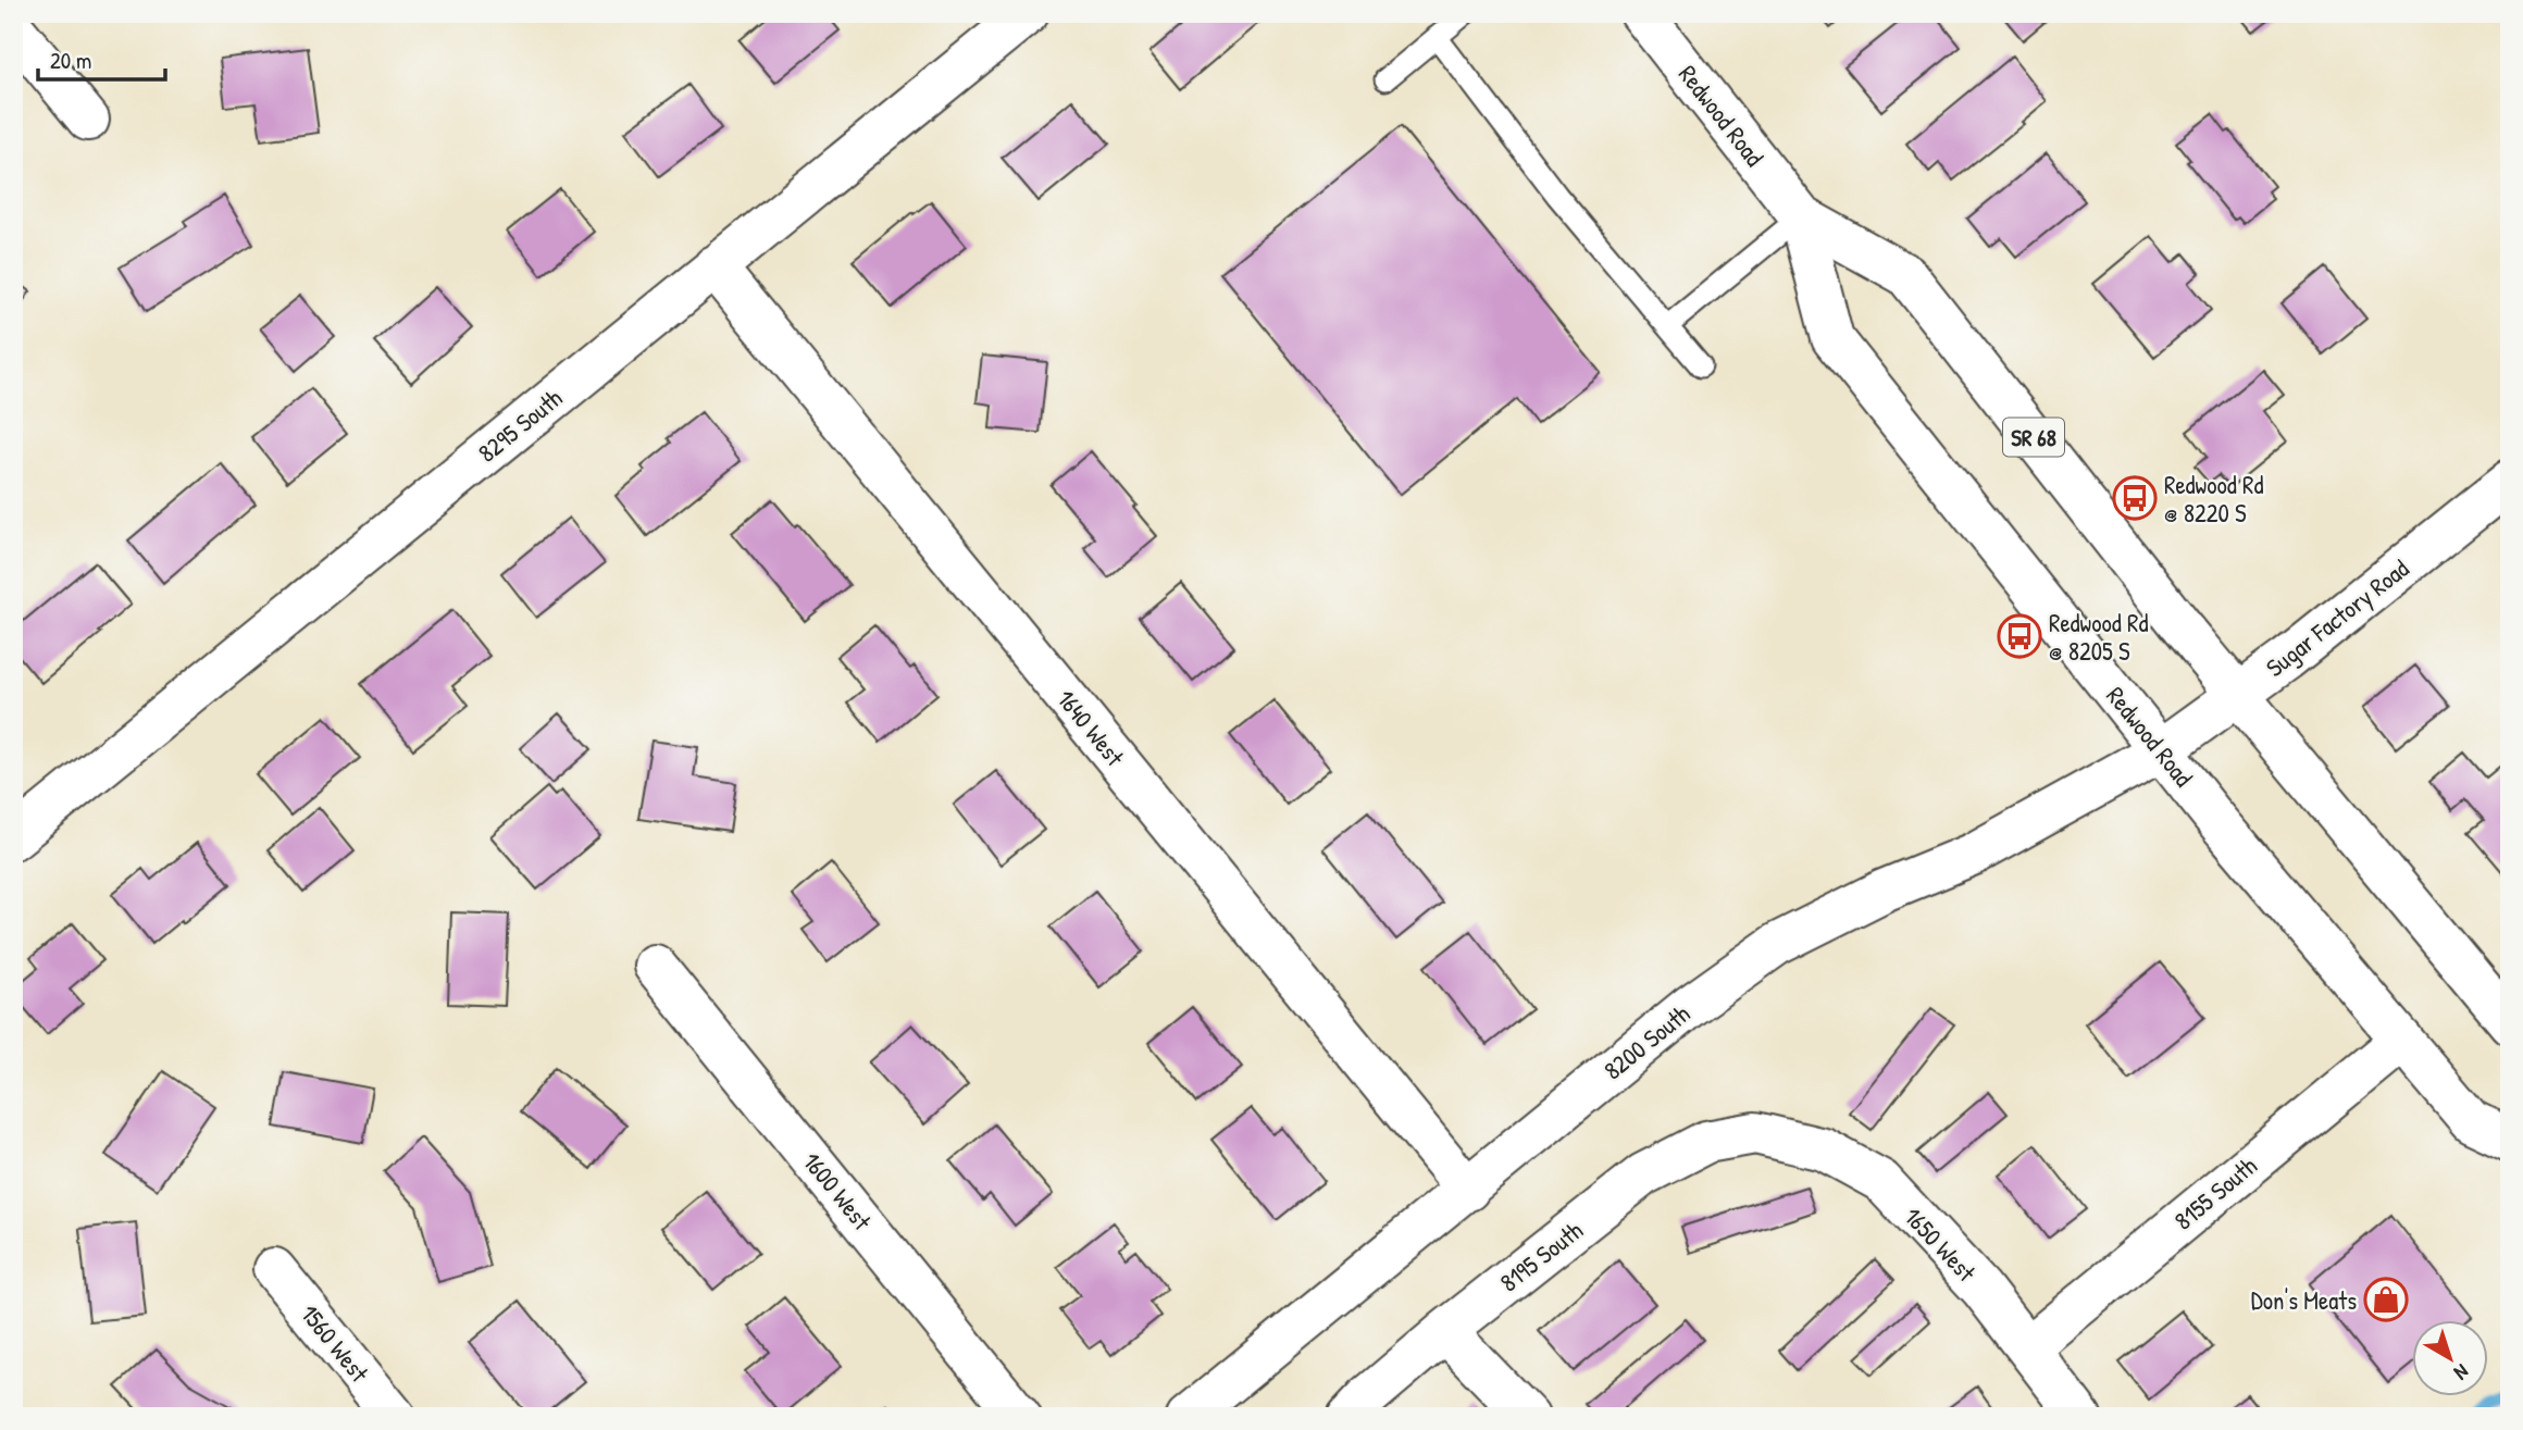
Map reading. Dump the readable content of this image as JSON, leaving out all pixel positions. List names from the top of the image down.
{
  "streets": {
    "street": [
      "Redwood Road",
      "8295 South",
      "SR 68",
      "Sugar Factory Road",
      "1640 West",
      "8200 South",
      "1600 West",
      "8155 South",
      "1650 West",
      "8195 South",
      "1560 West"
    ]
  },
  "crossings": [
    ["Redwood Road", "Sugar Factory Road"],
    ["Redwood Road", "8200 South"],
    ["Redwood Road", "8155 South"],
    ["8295 South", "1640 West"],
    ["Sugar Factory Road", "8200 South"],
    ["1640 West", "8200 South"],
    ["8155 South", "1650 West"],
    ["1650 West", "8195 South"]
  ],
  "places": {
    "bus stop": ["Redwood Rd @ 8220 S", "Redwood Rd @ 8205 S"],
    "shop": ["Don's Meats"]
  },
  "scale_bar": "20 m",
  "north": "bottom right"
}
